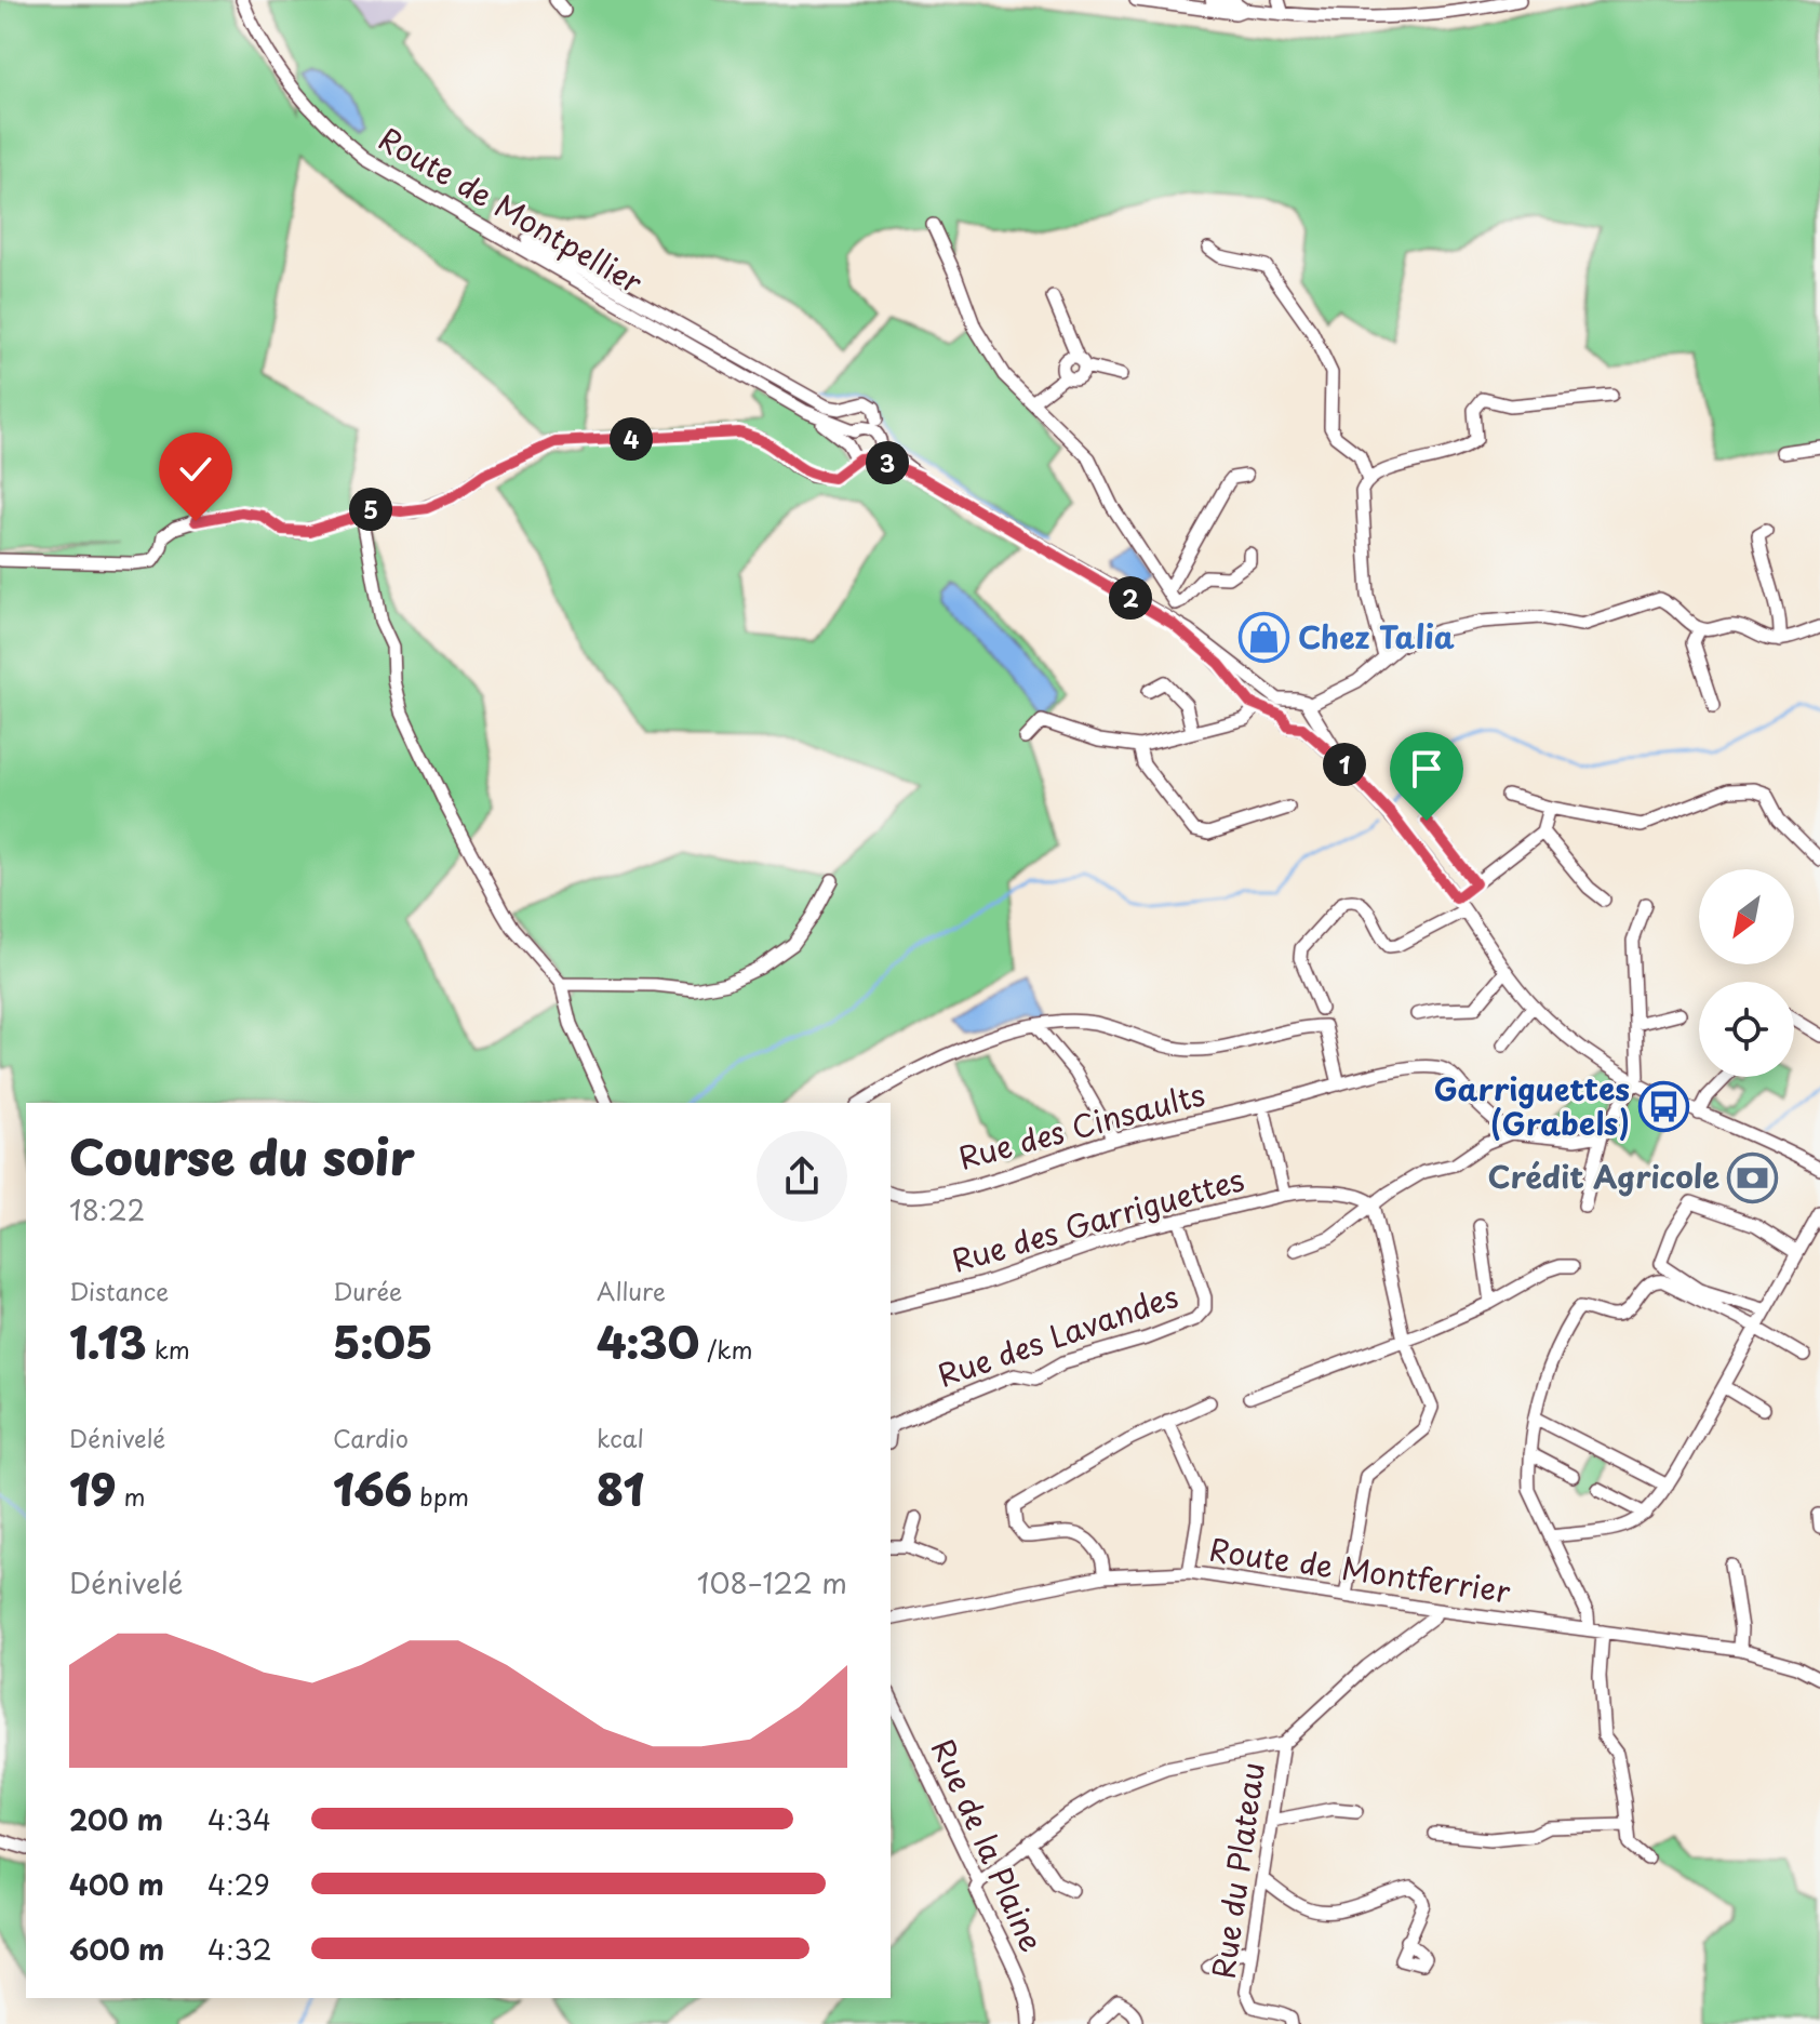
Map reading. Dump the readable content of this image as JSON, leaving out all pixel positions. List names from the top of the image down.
{
  "streets": {
    "street": [
      "Route de Montpellier",
      "Rue des Cinsaults",
      "Rue des Garriguettes",
      "Rue des Lavandes",
      "Route de Montferrier",
      "Rue de la Plaine",
      "Rue du Plateau"
    ]
  },
  "crossings": [
    ["Rue des Garriguettes", "Rue des Lavandes"]
  ],
  "places": {
    "shop": ["Chez Talia"],
    "bus stop": ["Garriguettes (Grabels)"],
    "bank": ["Crédit Agricole"]
  },
  "north": "bottom left",
  "page": {
    "pins": [
      "4",
      "3",
      "5",
      "2",
      "1"
    ],
    "heading": ["Course du soir", "18:22"],
    "stats": [
      ["Distance", "1.13 km"],
      ["Durée", "5:05"],
      ["Allure", "4:30 /km"],
      ["Dénivelé", "19 m"],
      ["Cardio", "166 bpm"],
      ["kcal", "81"]
    ],
    "chart": ["Dénivelé", "108–122 m"],
    "list": [
      {
        "name": "200 m",
        "note": "4:34"
      },
      {
        "name": "400 m",
        "note": "4:29"
      },
      {
        "name": "600 m",
        "note": "4:32"
      }
    ]
  }
}
